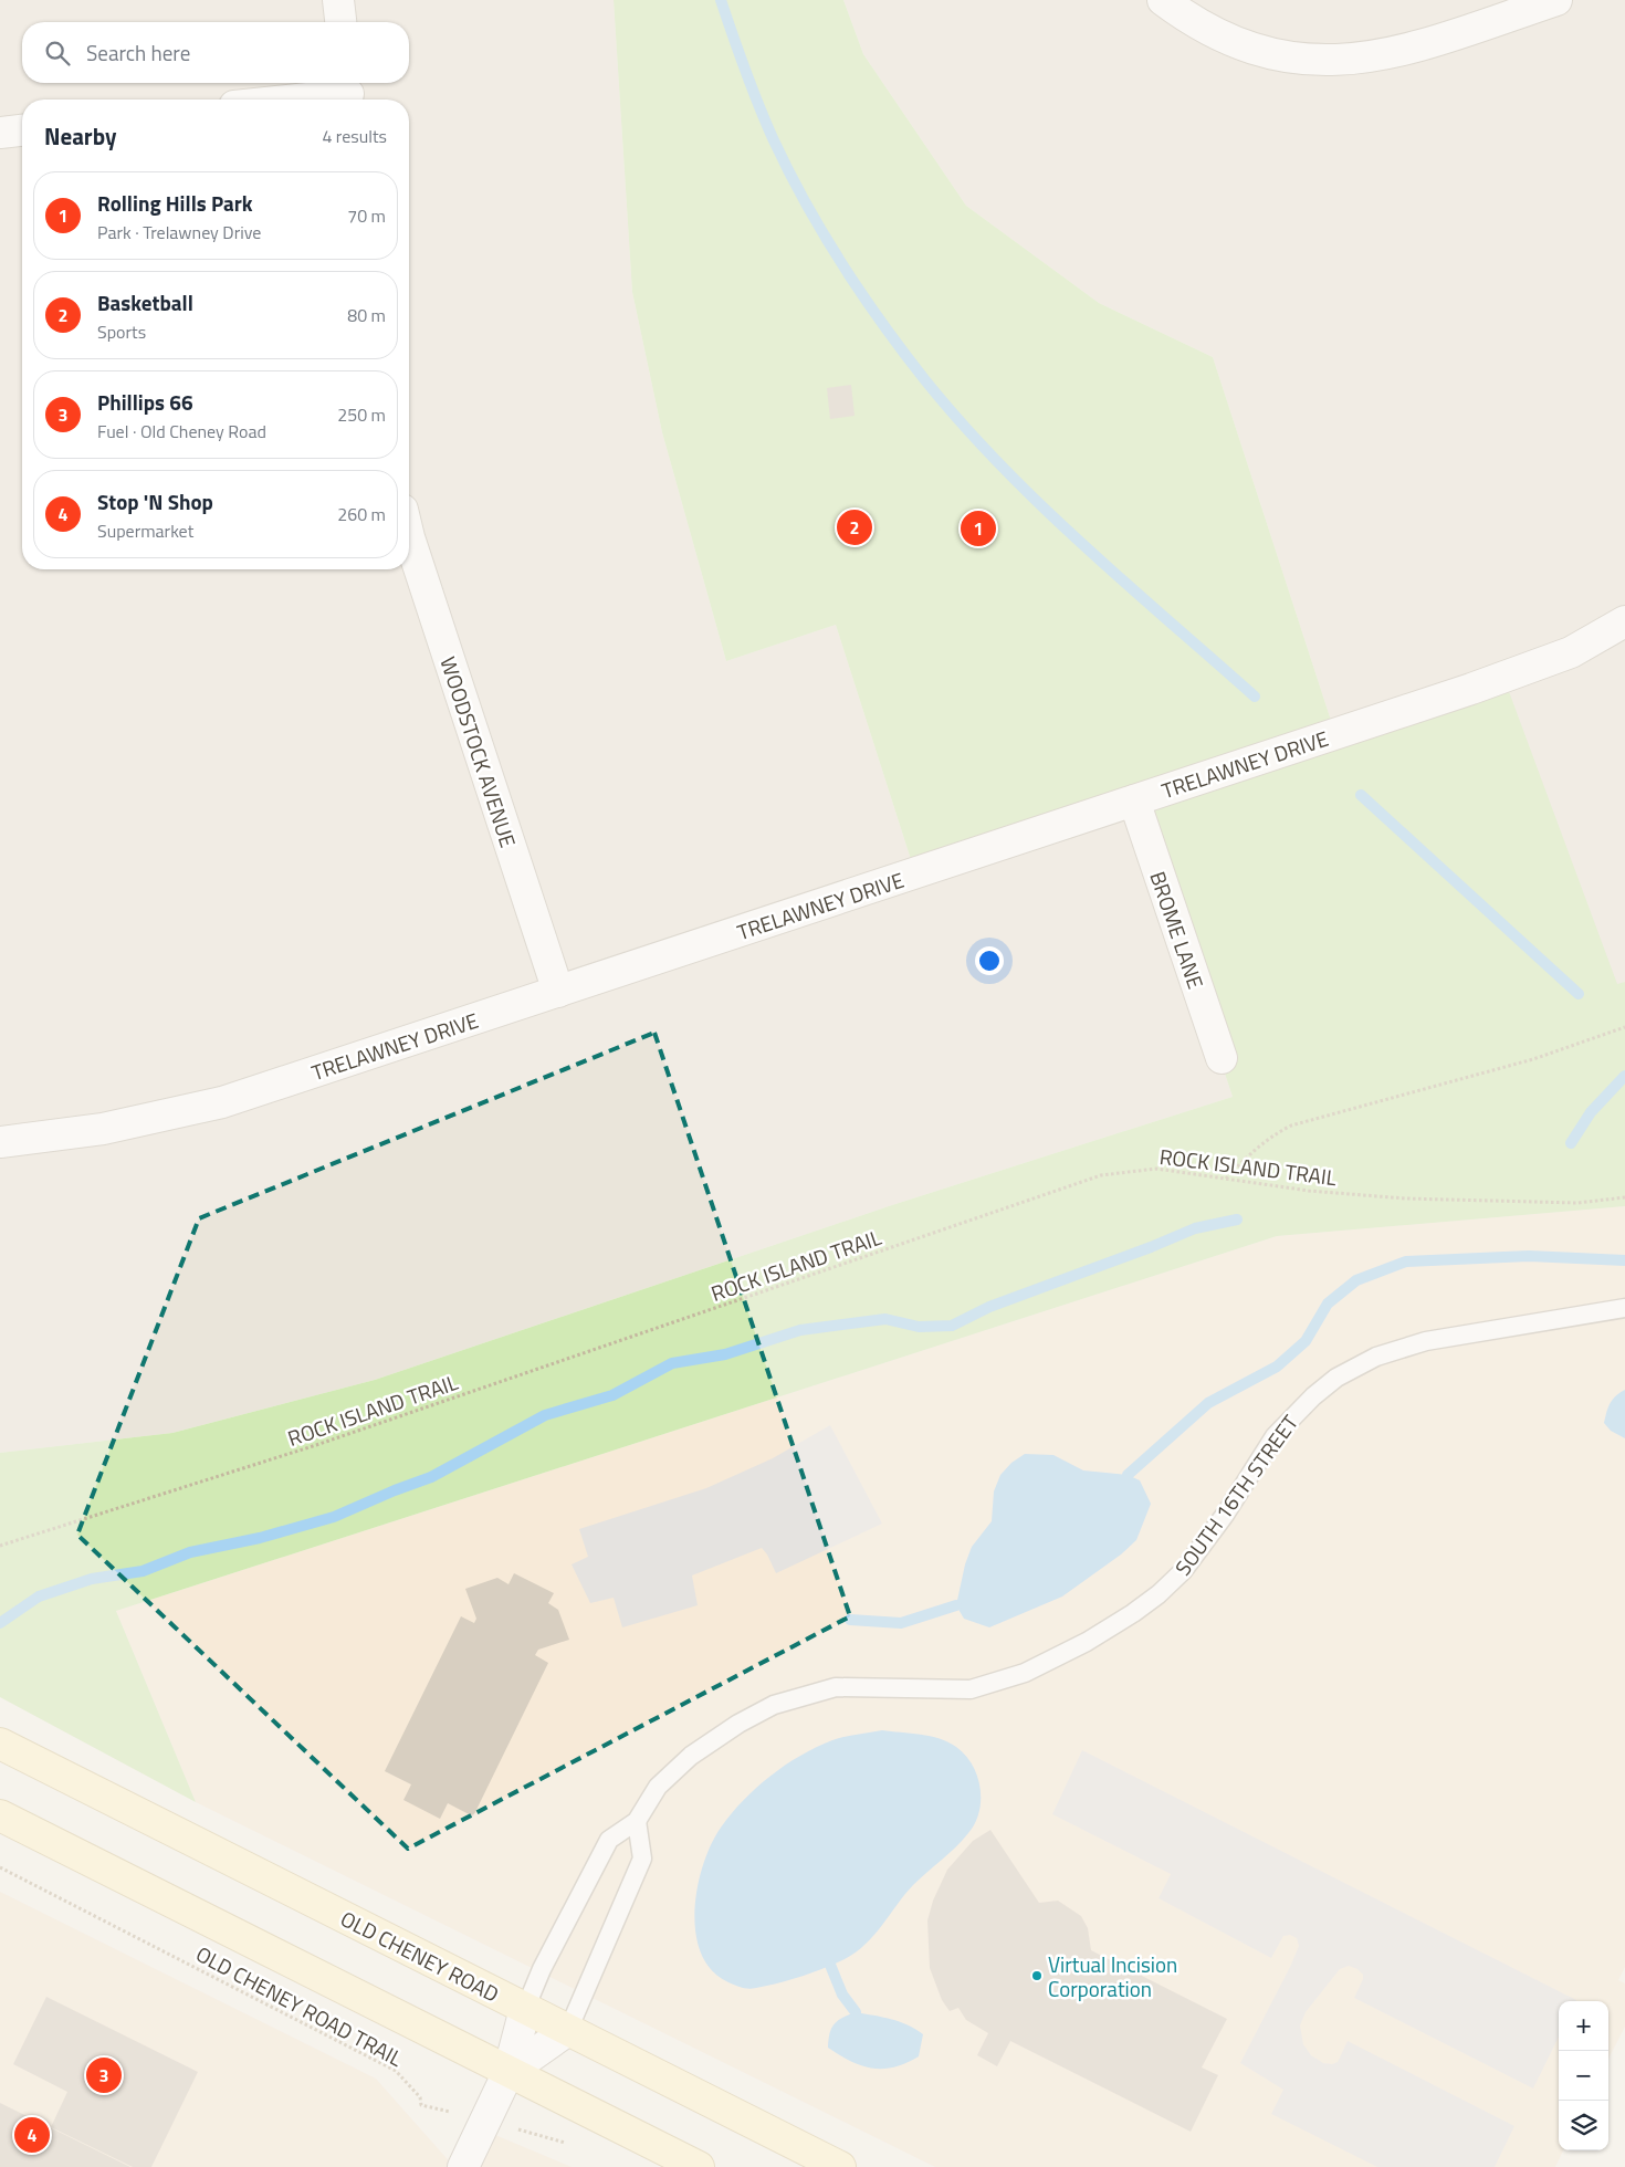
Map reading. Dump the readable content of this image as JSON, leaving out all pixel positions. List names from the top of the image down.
{
  "streets": {
    "main road": ["OLD CHENEY ROAD"],
    "street": [
      "WOODSTOCK AVENUE",
      "TRELAWNEY DRIVE",
      "BROME LANE",
      "SOUTH 16TH STREET"
    ],
    "path": ["ROCK ISLAND TRAIL", "OLD CHENEY ROAD TRAIL"]
  },
  "crossings": [
    ["WOODSTOCK AVENUE", "TRELAWNEY DRIVE"],
    ["TRELAWNEY DRIVE", "BROME LANE"],
    ["SOUTH 16TH STREET", "OLD CHENEY ROAD"],
    ["SOUTH 16TH STREET", "OLD CHENEY ROAD TRAIL"]
  ],
  "places": ["Virtual Incision Corporation"],
  "page": {
    "search": "Search here",
    "heading": ["Nearby", "4 results"],
    "list": [
      {
        "mark": "1",
        "name": "Rolling Hills Park",
        "note": "Park · Trelawney Drive",
        "value": "70 m"
      },
      {
        "mark": "2",
        "name": "Basketball",
        "note": "Sports",
        "value": "80 m"
      },
      {
        "mark": "3",
        "name": "Phillips 66",
        "note": "Fuel · Old Cheney Road",
        "value": "250 m"
      },
      {
        "mark": "4",
        "name": "Stop 'N Shop",
        "note": "Supermarket",
        "value": "260 m"
      }
    ],
    "pins": [
      "2",
      "1",
      "3",
      "4"
    ],
    "map_buttons": ["+", "−"]
  }
}
